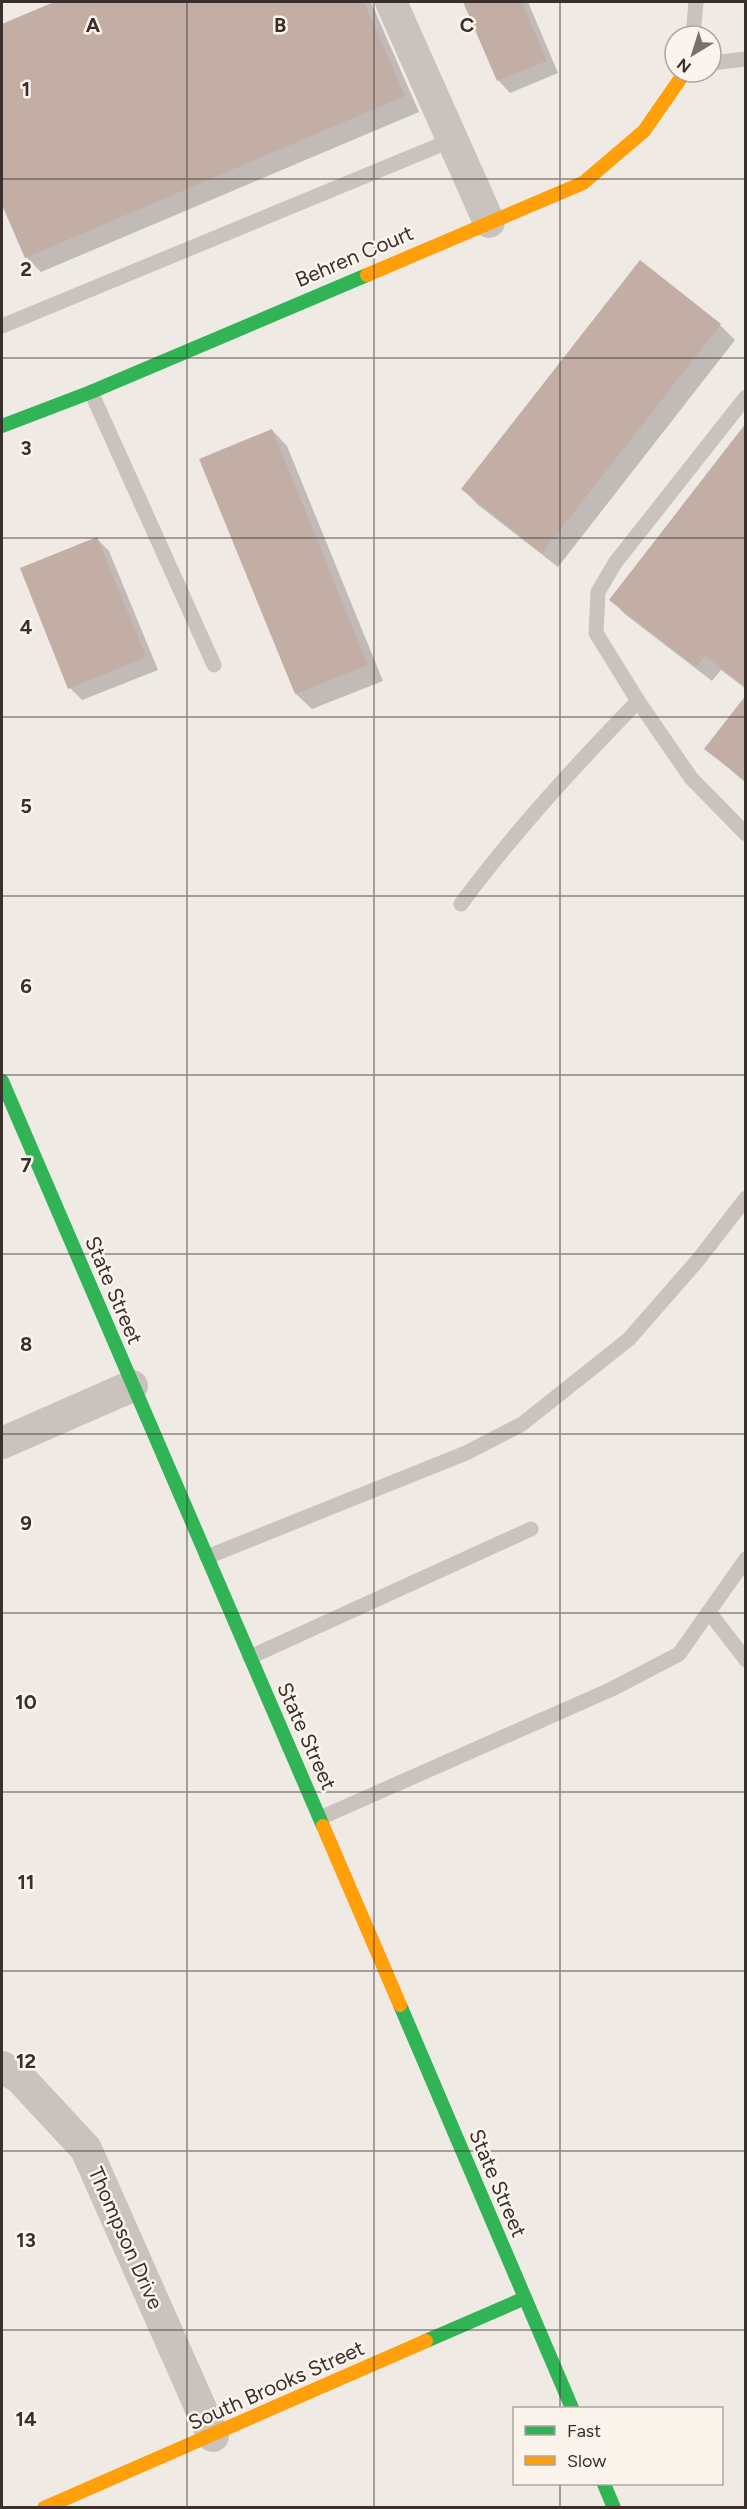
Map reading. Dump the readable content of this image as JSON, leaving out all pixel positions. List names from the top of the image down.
{
  "streets": {
    "main road": ["Behren Court", "State Street", "South Brooks Street"],
    "street": ["Thompson Drive"]
  },
  "crossings": [
    ["State Street", "South Brooks Street"],
    ["Thompson Drive", "South Brooks Street"]
  ],
  "legend": ["Fast", "Slow"],
  "north": "bottom left",
  "grid": {
    "columns": ["A", "B", "C"],
    "rows": [
      "1",
      "2",
      "3",
      "4",
      "5",
      "6",
      "7",
      "8",
      "9",
      "10",
      "11",
      "12",
      "13",
      "14"
    ]
  }
}
